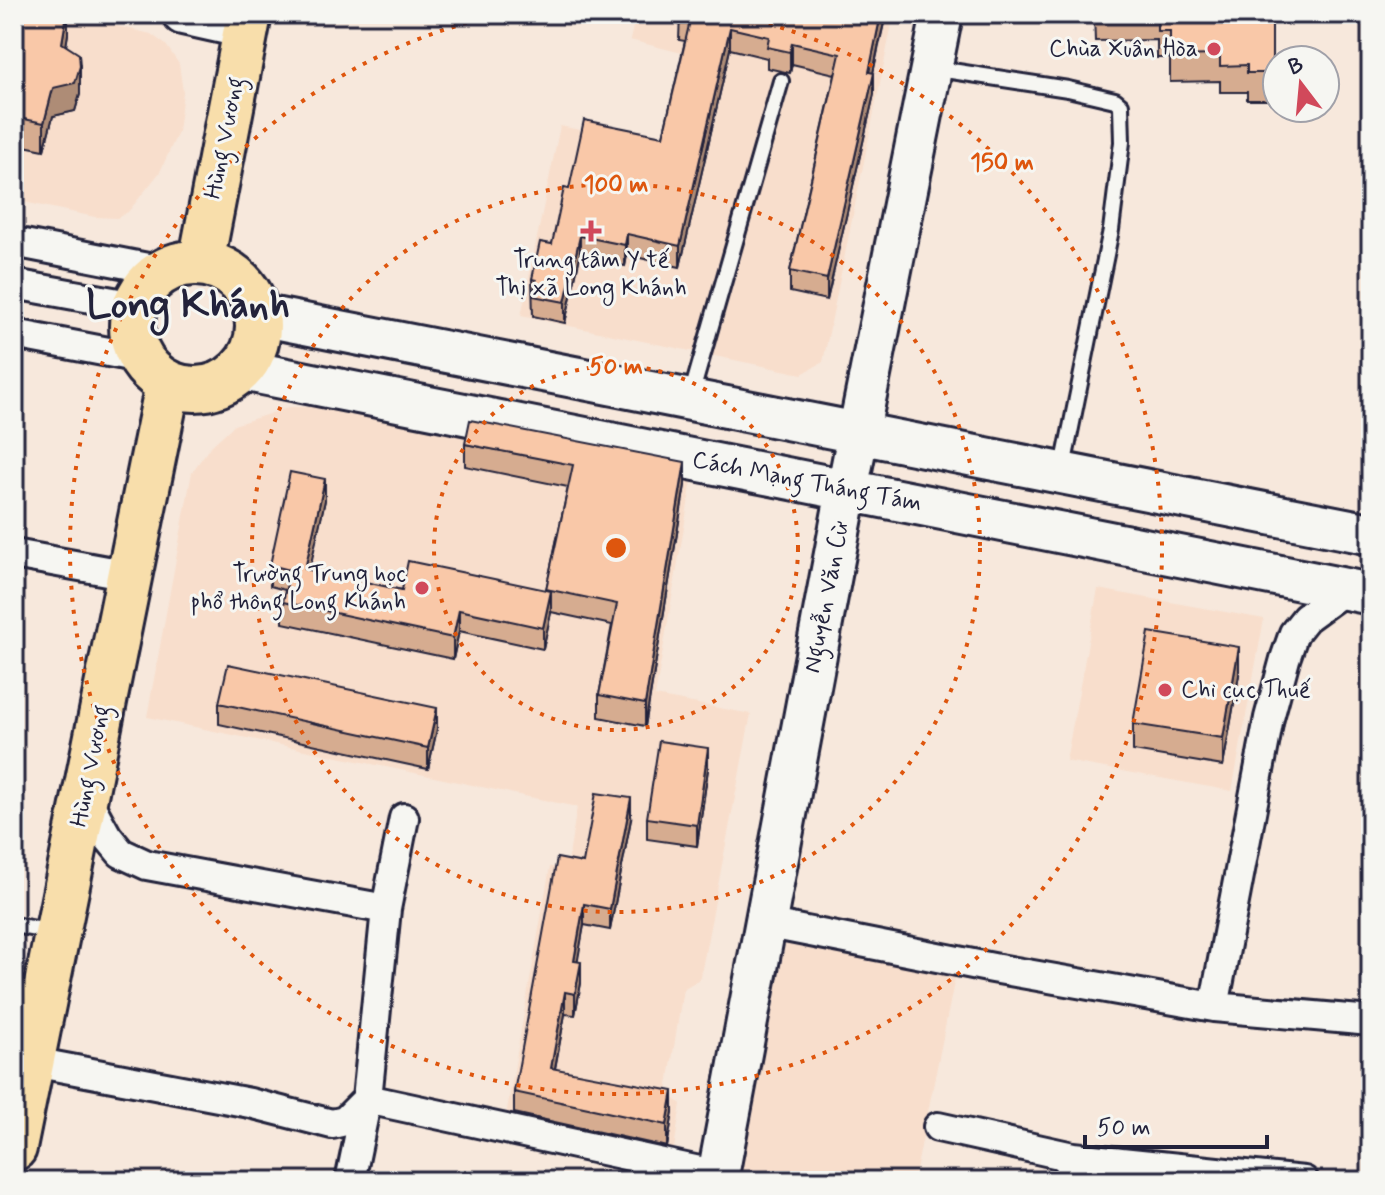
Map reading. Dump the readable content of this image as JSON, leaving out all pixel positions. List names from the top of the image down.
{
  "streets": {
    "main road": ["Hùng Vương"],
    "street": ["Cách Mạng Tháng Tám", "Nguyễn Văn Cừ"]
  },
  "crossings": [
    ["Hùng Vương", "Cách Mạng Tháng Tám"],
    ["Cách Mạng Tháng Tám", "Nguyễn Văn Cừ"]
  ],
  "districts": ["Long Khánh"],
  "places": {
    "other": ["Chùa Xuân Hòa", "Trường Trung học phổ thông Long Khánh", "Chi cục Thuế"],
    "health": ["Trung tâm Y tế Thị xã Long Khánh"]
  },
  "scale_bar": "50 m",
  "north": "top",
  "rings": ["150 m", "100 m", "50 m"]
}
